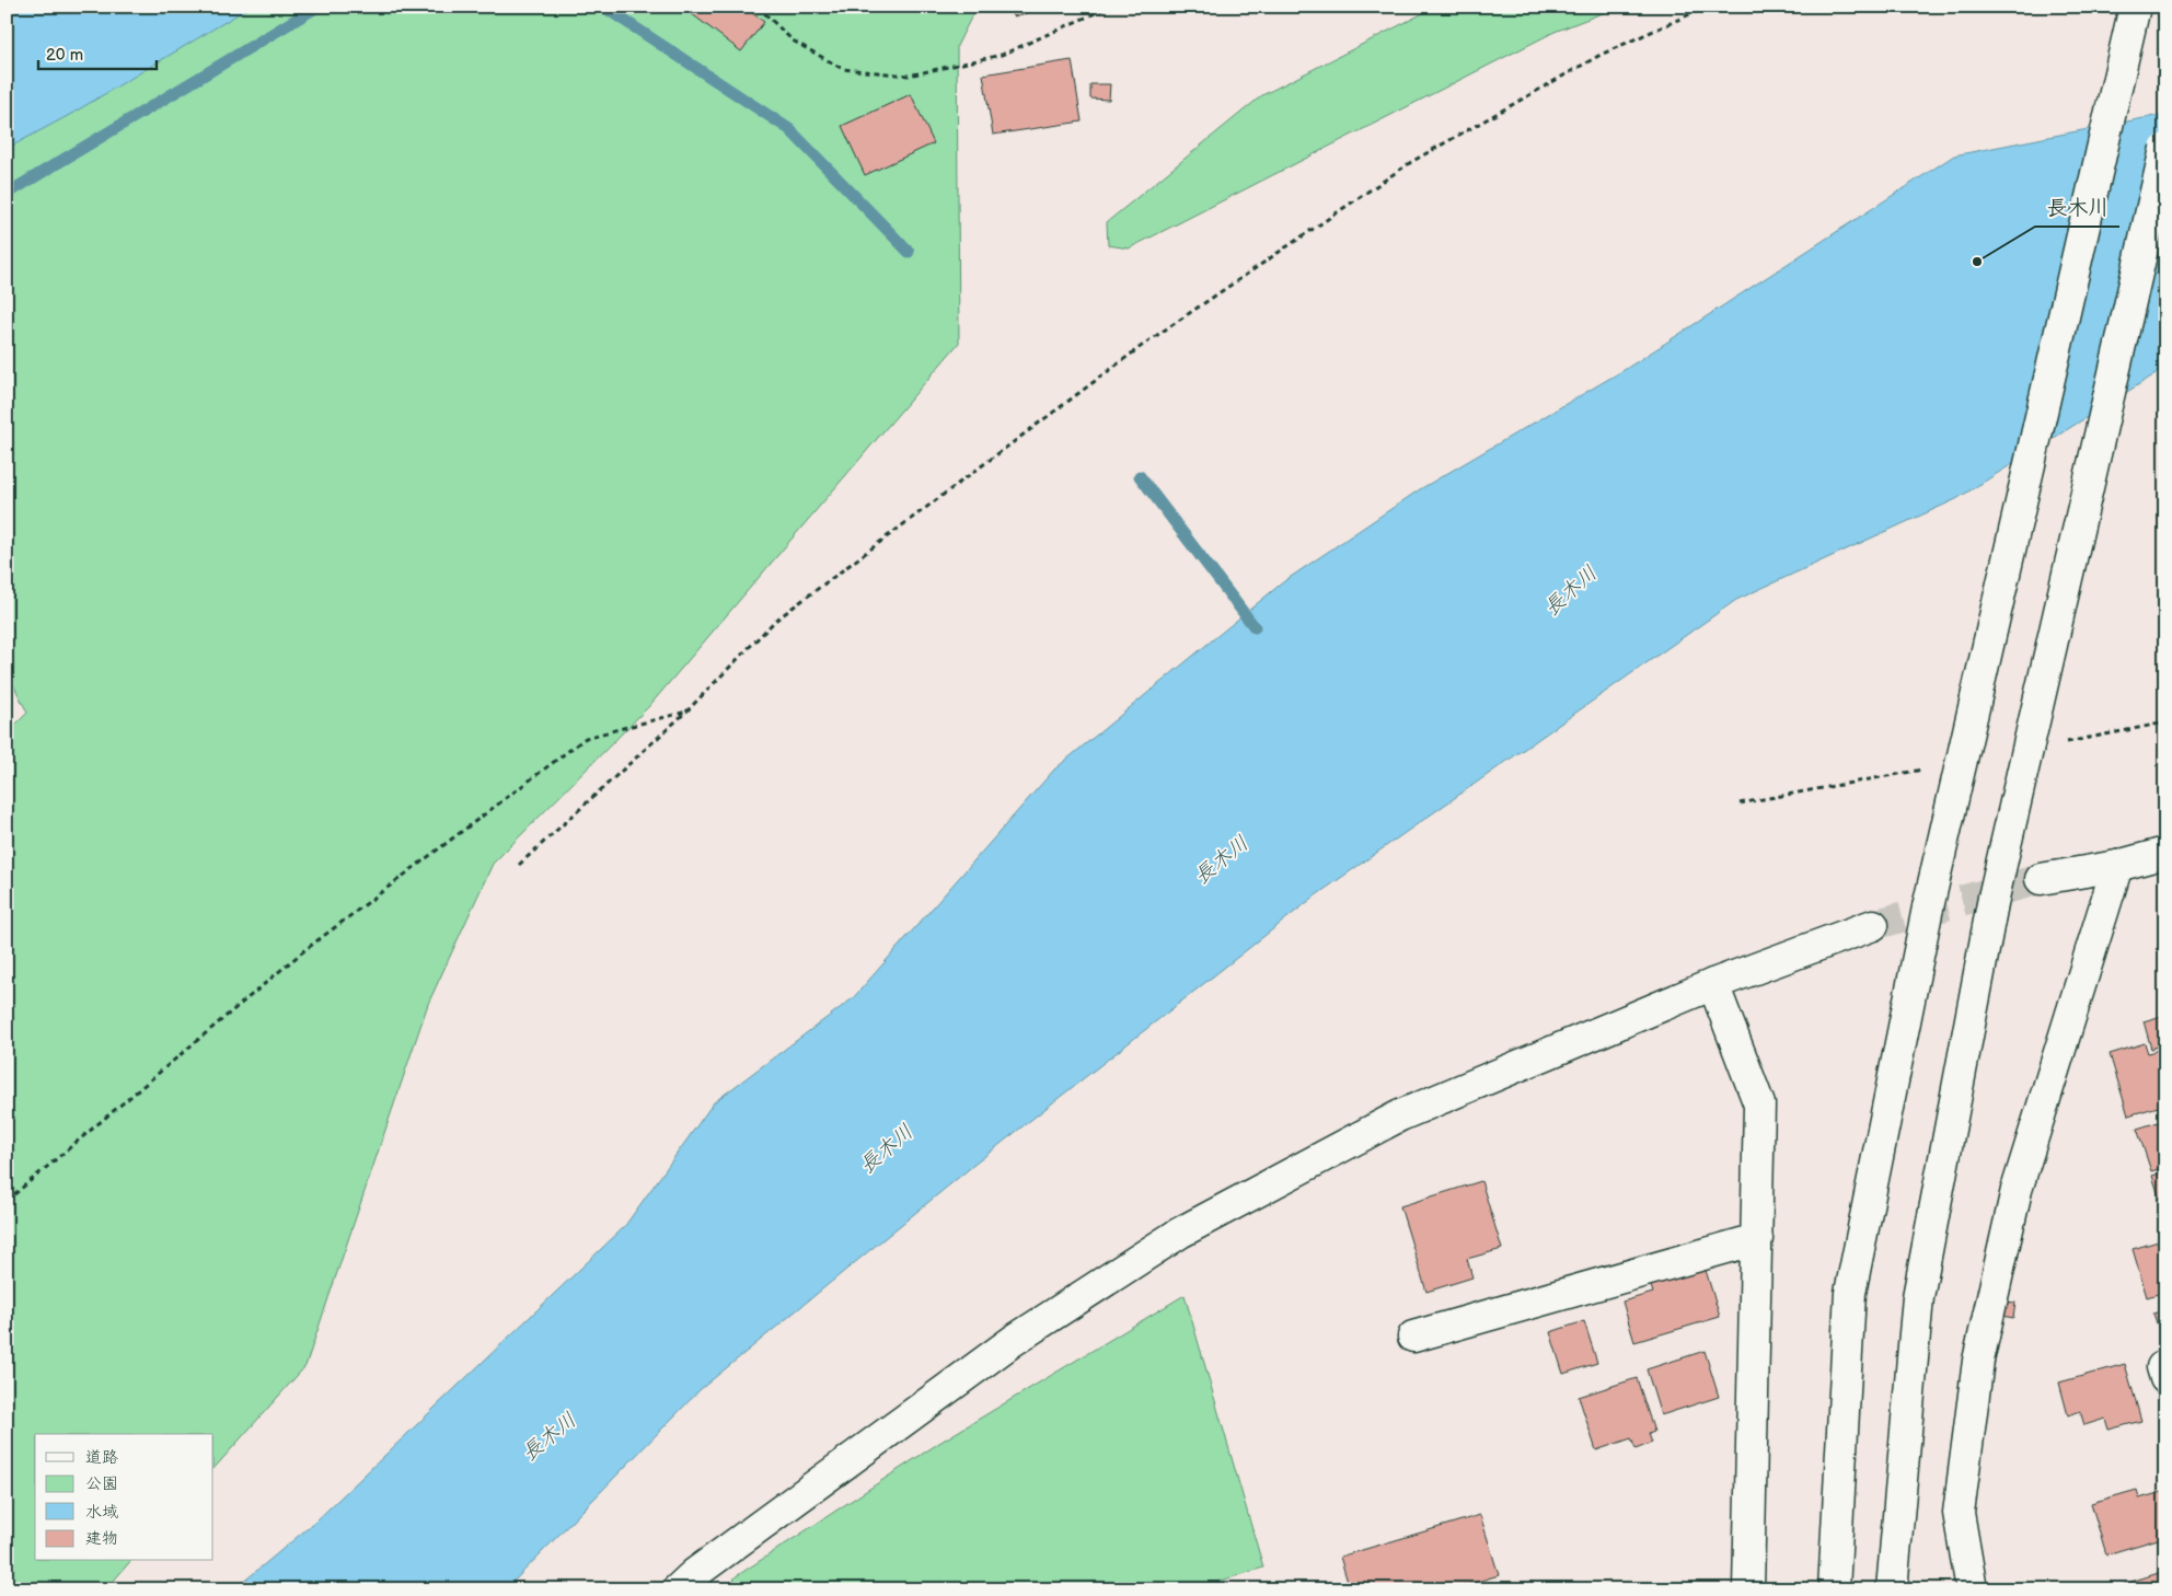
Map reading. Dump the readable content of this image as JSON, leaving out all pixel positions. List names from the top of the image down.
{
  "water": ["長木川"],
  "places": ["長木川"],
  "legend": [
    "道路",
    "公園",
    "水域",
    "建物"
  ],
  "scale_bar": "20 m"
}
